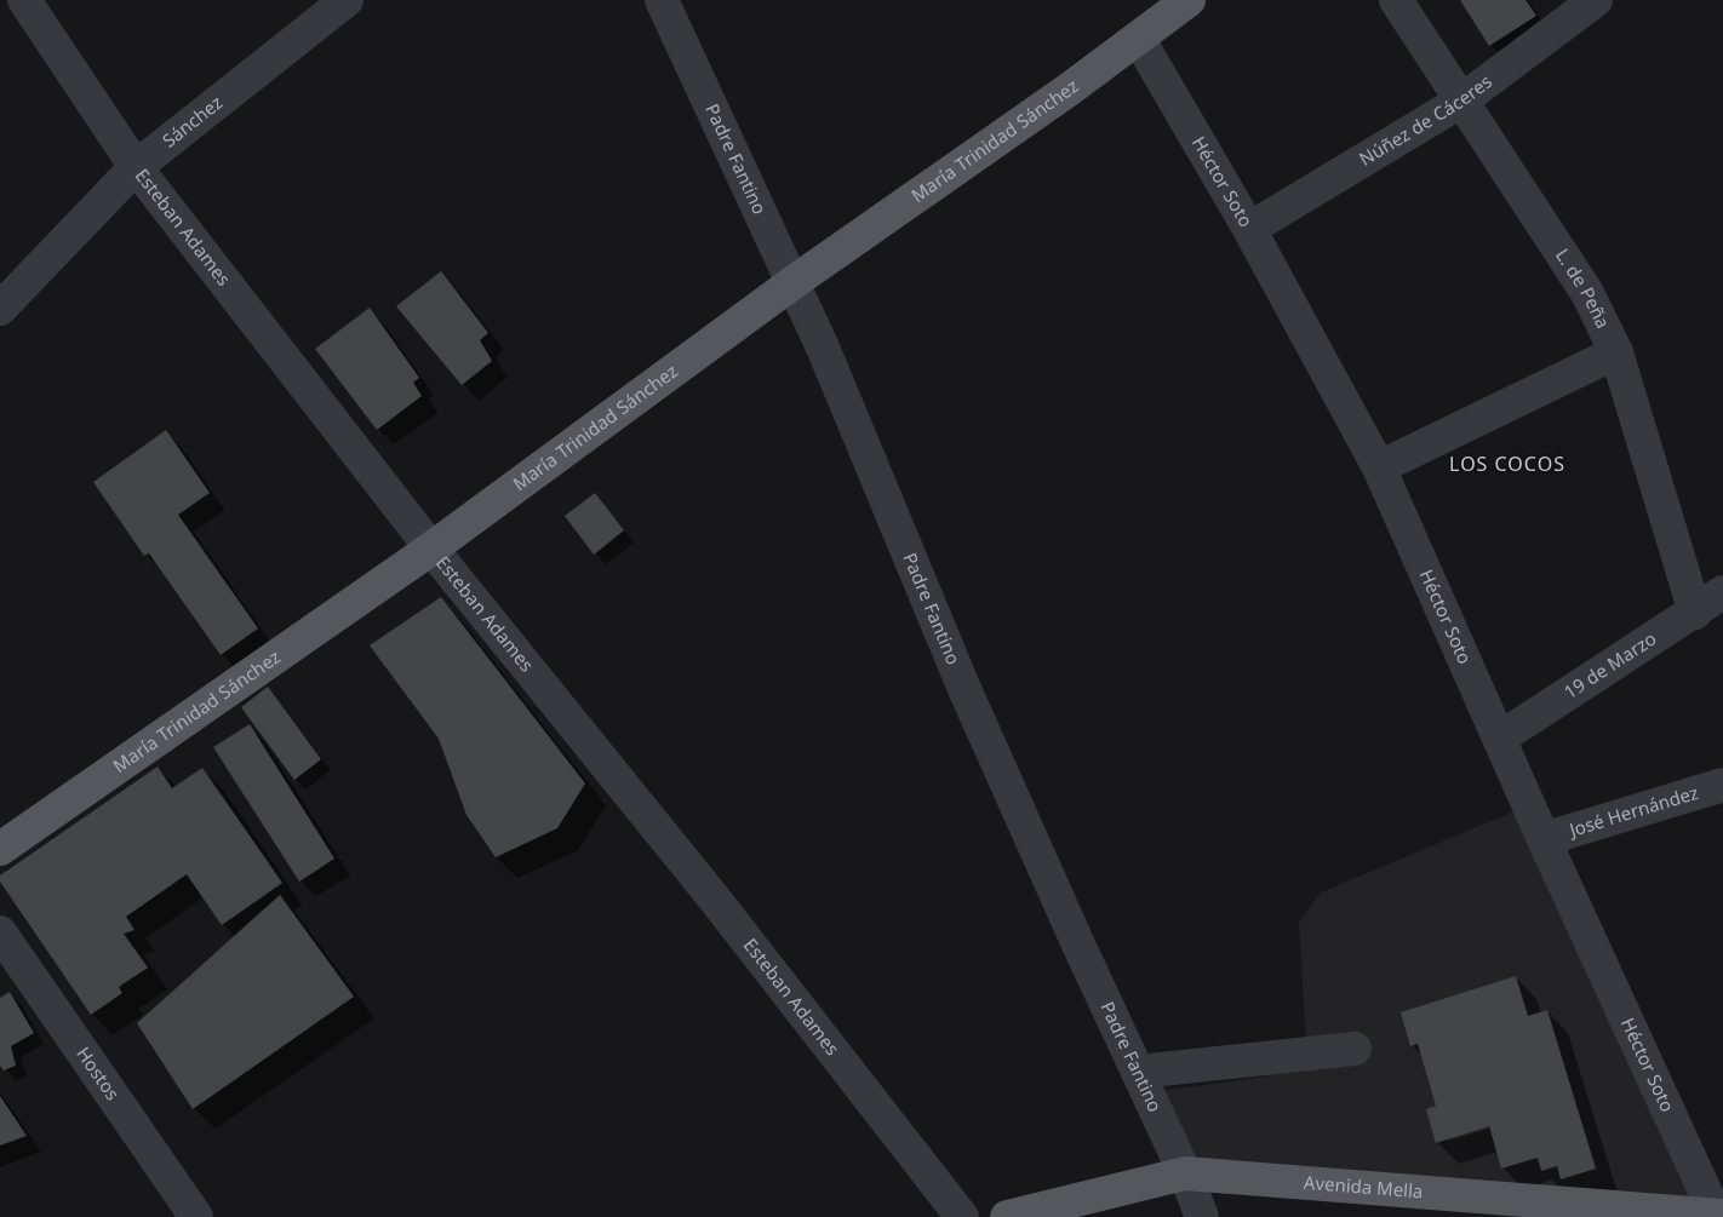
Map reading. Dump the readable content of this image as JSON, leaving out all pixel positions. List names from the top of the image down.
{
  "streets": {
    "main road": ["María Trinidad Sánchez", "Avenida Mella"],
    "street": [
      "Núñez de Cáceres",
      "Sánchez",
      "Padre Fantino",
      "Héctor Soto",
      "Esteban Adames",
      "L. de Peña",
      "19 de Marzo",
      "José Hernández",
      "Hostos"
    ]
  },
  "crossings": [
    ["Núñez de Cáceres", "Héctor Soto"],
    ["Núñez de Cáceres", "L. de Peña"],
    ["Sánchez", "Esteban Adames"],
    ["María Trinidad Sánchez", "Padre Fantino"],
    ["María Trinidad Sánchez", "Héctor Soto"],
    ["María Trinidad Sánchez", "Esteban Adames"],
    ["Padre Fantino", "Avenida Mella"],
    ["Héctor Soto", "19 de Marzo"],
    ["Héctor Soto", "José Hernández"],
    ["Héctor Soto", "Avenida Mella"],
    ["L. de Peña", "19 de Marzo"]
  ],
  "districts": ["LOS COCOS"]
}
